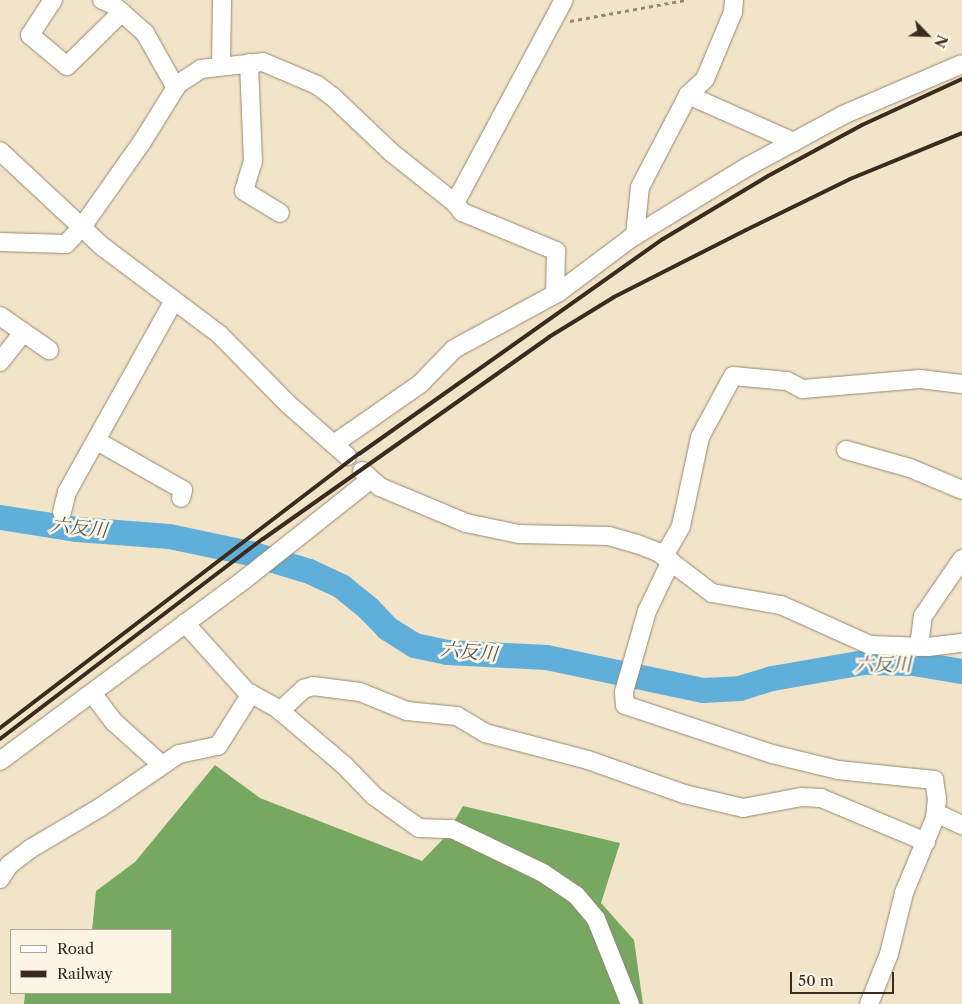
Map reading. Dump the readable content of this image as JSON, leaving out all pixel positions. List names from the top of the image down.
{
  "water": ["六反川"],
  "legend": ["Road", "Railway"],
  "scale_bar": "50 m",
  "north": "bottom right"
}
